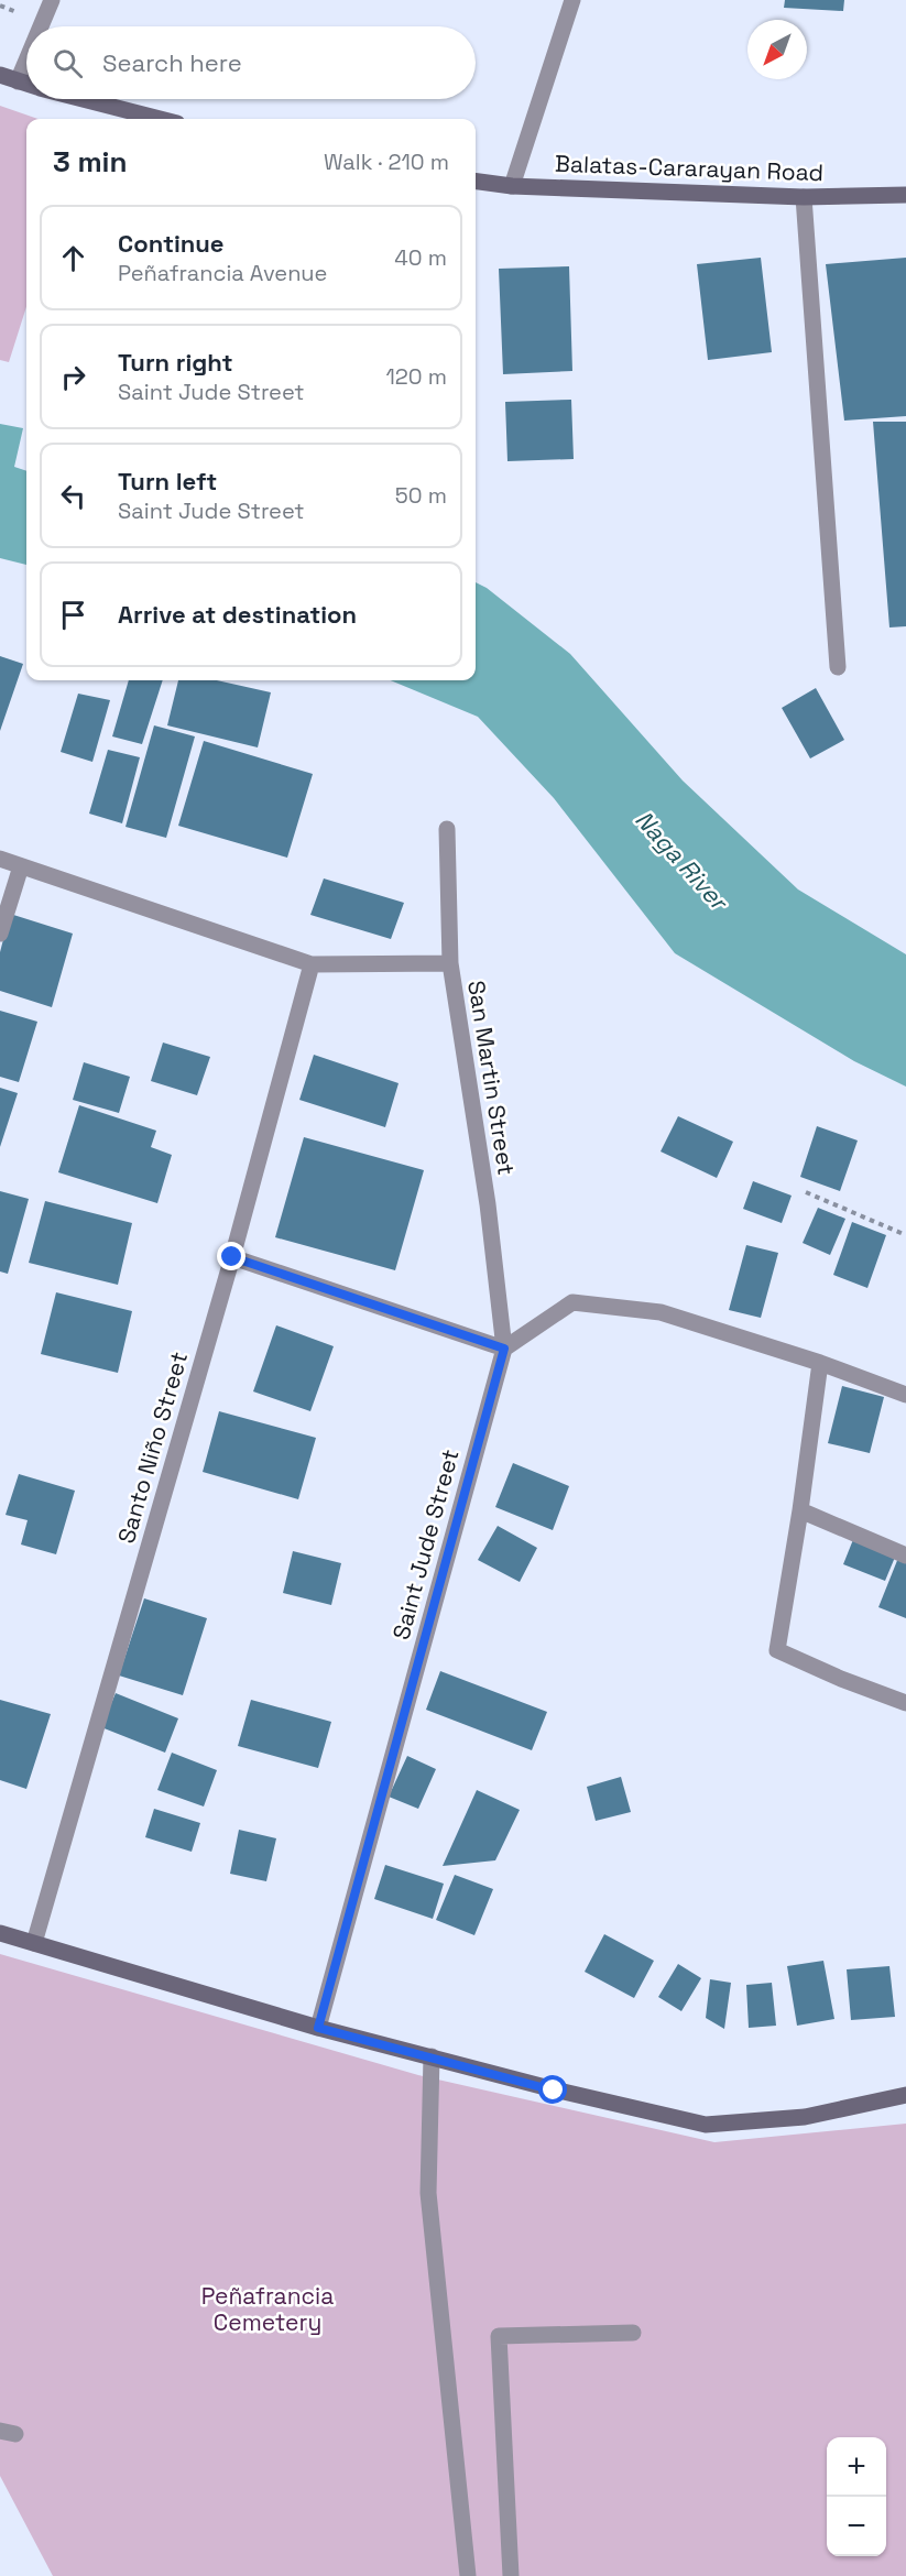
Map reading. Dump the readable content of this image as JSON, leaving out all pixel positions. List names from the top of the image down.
{
  "streets": {
    "main road": ["Balatas-Cararayan Road"],
    "street": ["San Martin Street", "Santo Niño Street", "Saint Jude Street"]
  },
  "crossings": [
    ["San Martin Street", "Santo Niño Street"],
    ["San Martin Street", "Saint Jude Street"]
  ],
  "water": ["Naga River"],
  "parks": ["Peñafrancia Cemetery"],
  "north": "bottom left",
  "page": {
    "search": "Search here",
    "heading": ["3 min", "Walk · 210 m"],
    "list": [
      ["Continue", "Peñafrancia Avenue", "40 m"],
      ["Turn right", "Saint Jude Street", "120 m"],
      ["Turn left", "Saint Jude Street", "50 m"],
      "Arrive at destination"
    ],
    "map_buttons": ["+", "−"]
  }
}
